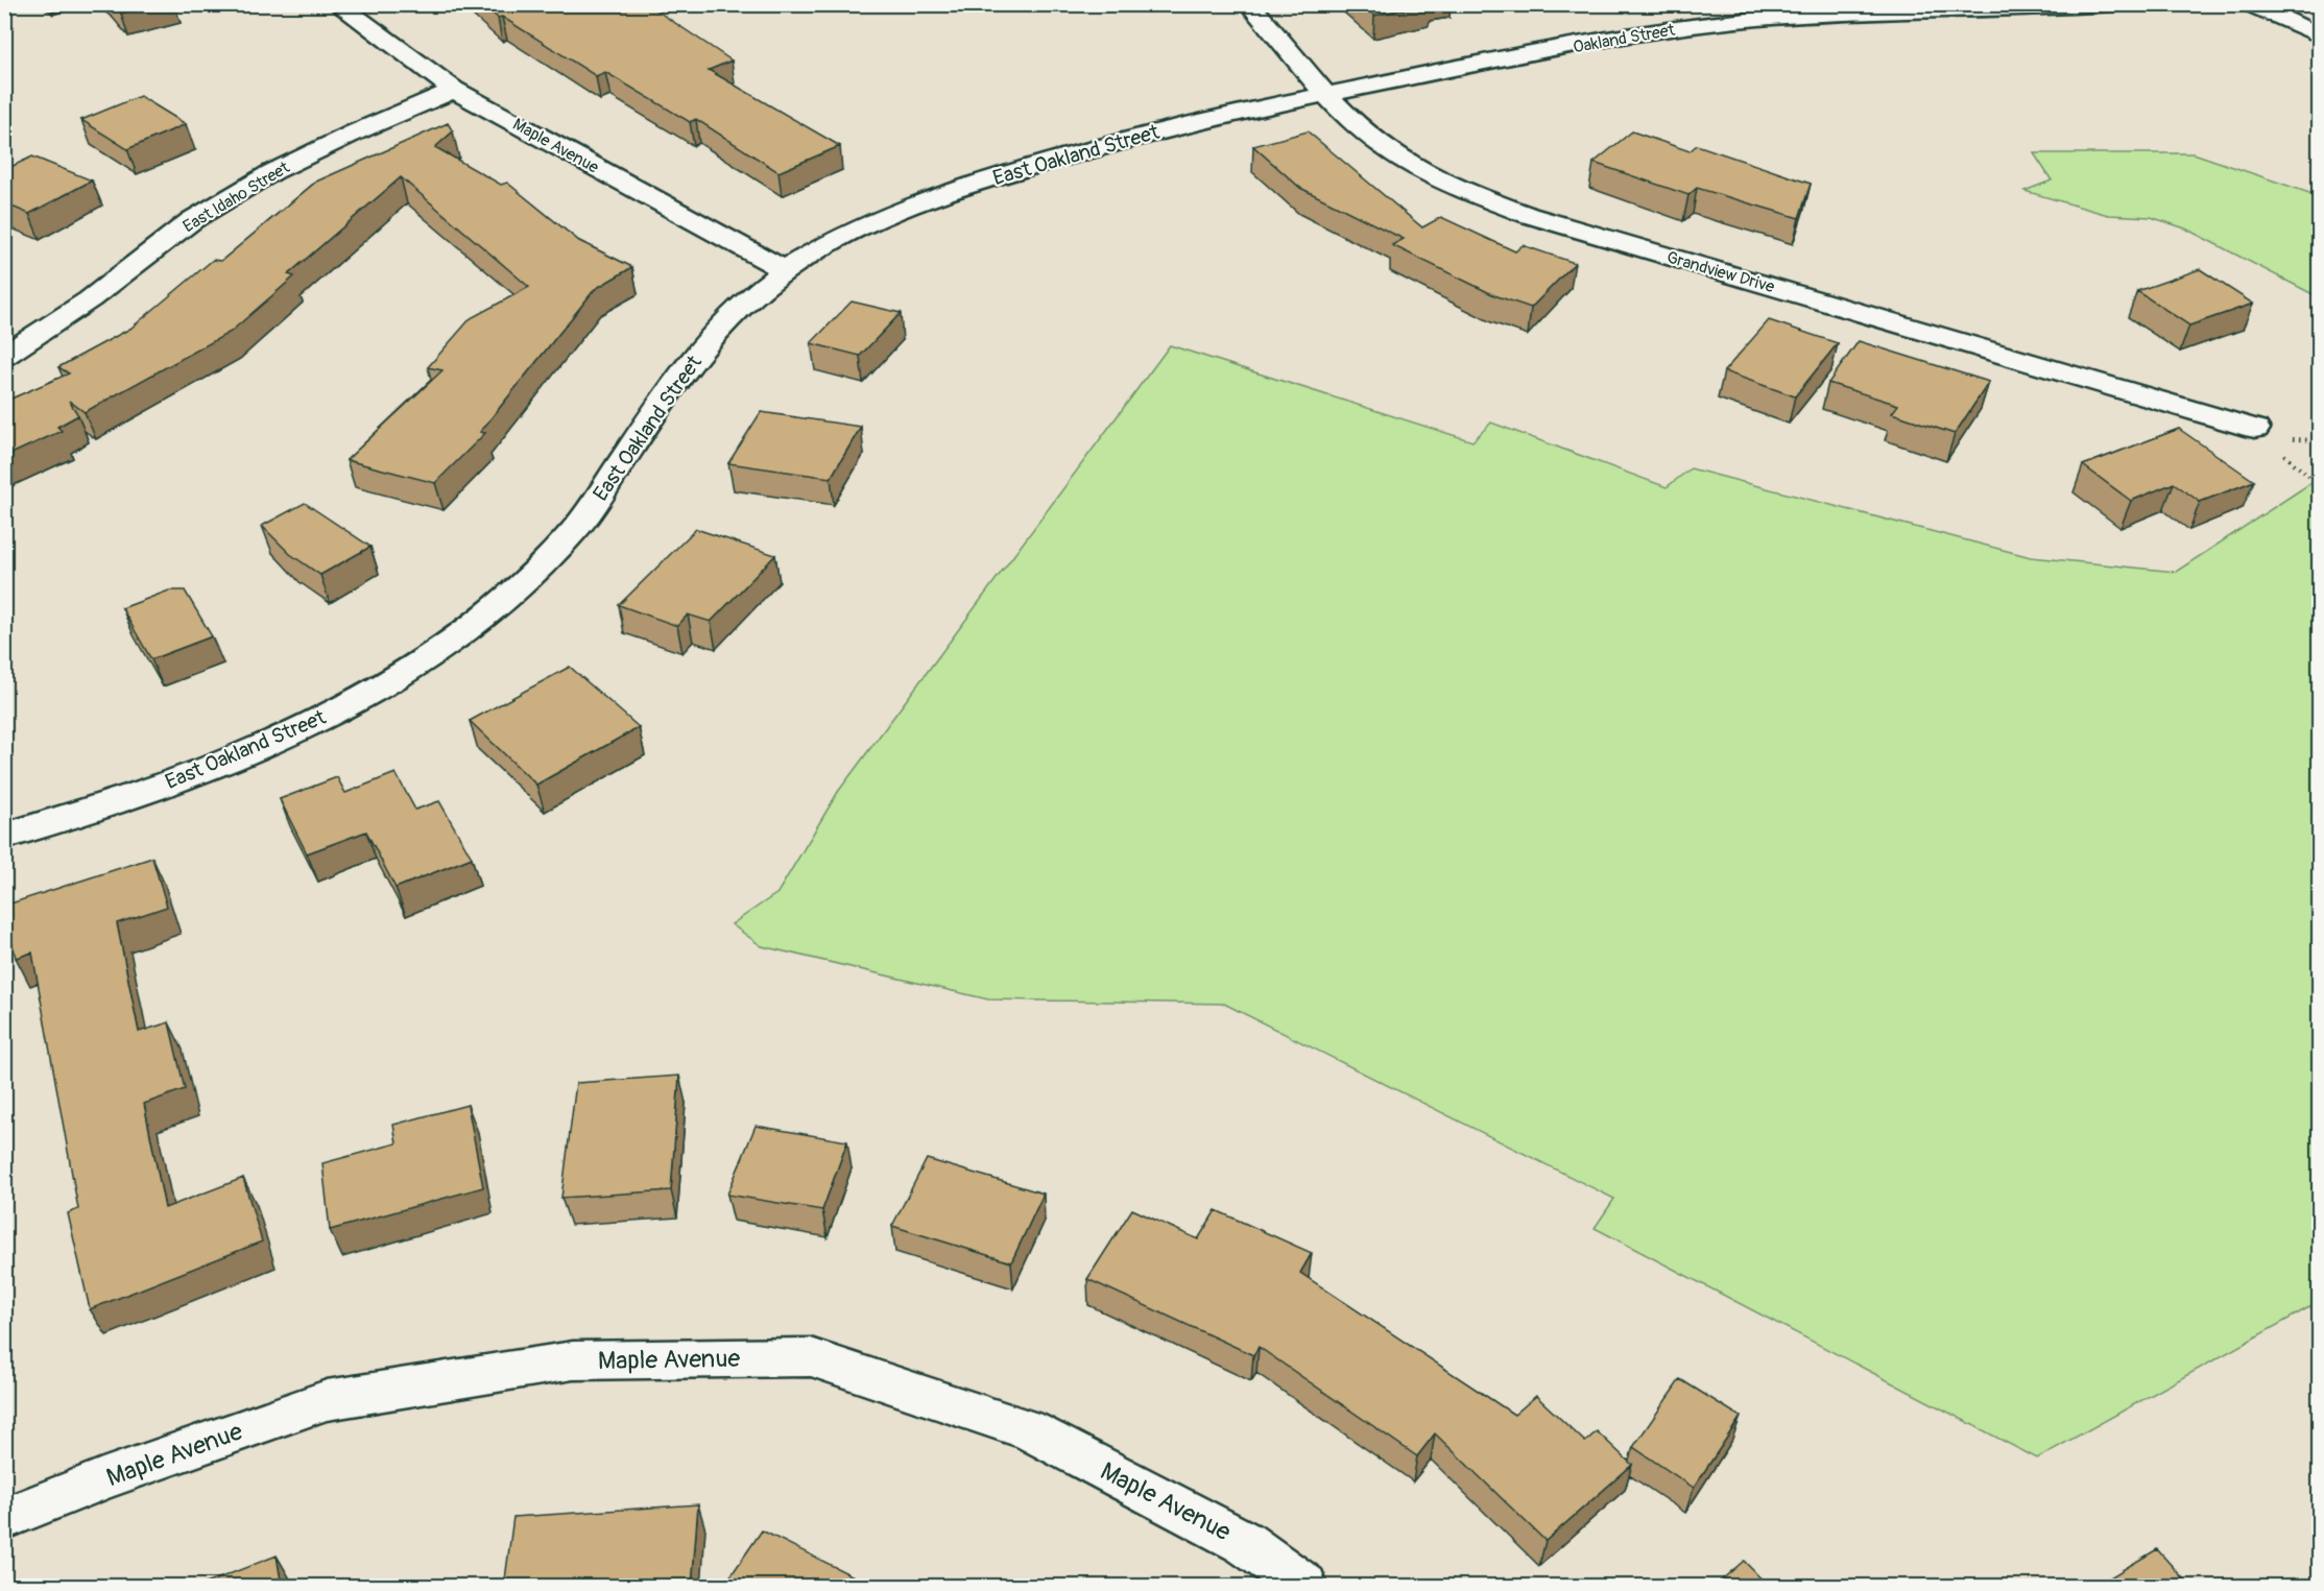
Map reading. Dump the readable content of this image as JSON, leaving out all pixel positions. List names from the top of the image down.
{
  "streets": {
    "street": [
      "Oakland Street",
      "Maple Avenue",
      "East Oakland Street",
      "East Idaho Street",
      "Grandview Drive"
    ]
  },
  "crossings": [
    ["Oakland Street", "East Oakland Street"],
    ["Oakland Street", "Grandview Drive"],
    ["Maple Avenue", "East Oakland Street"],
    ["Maple Avenue", "East Idaho Street"],
    ["East Oakland Street", "Grandview Drive"]
  ]
}
